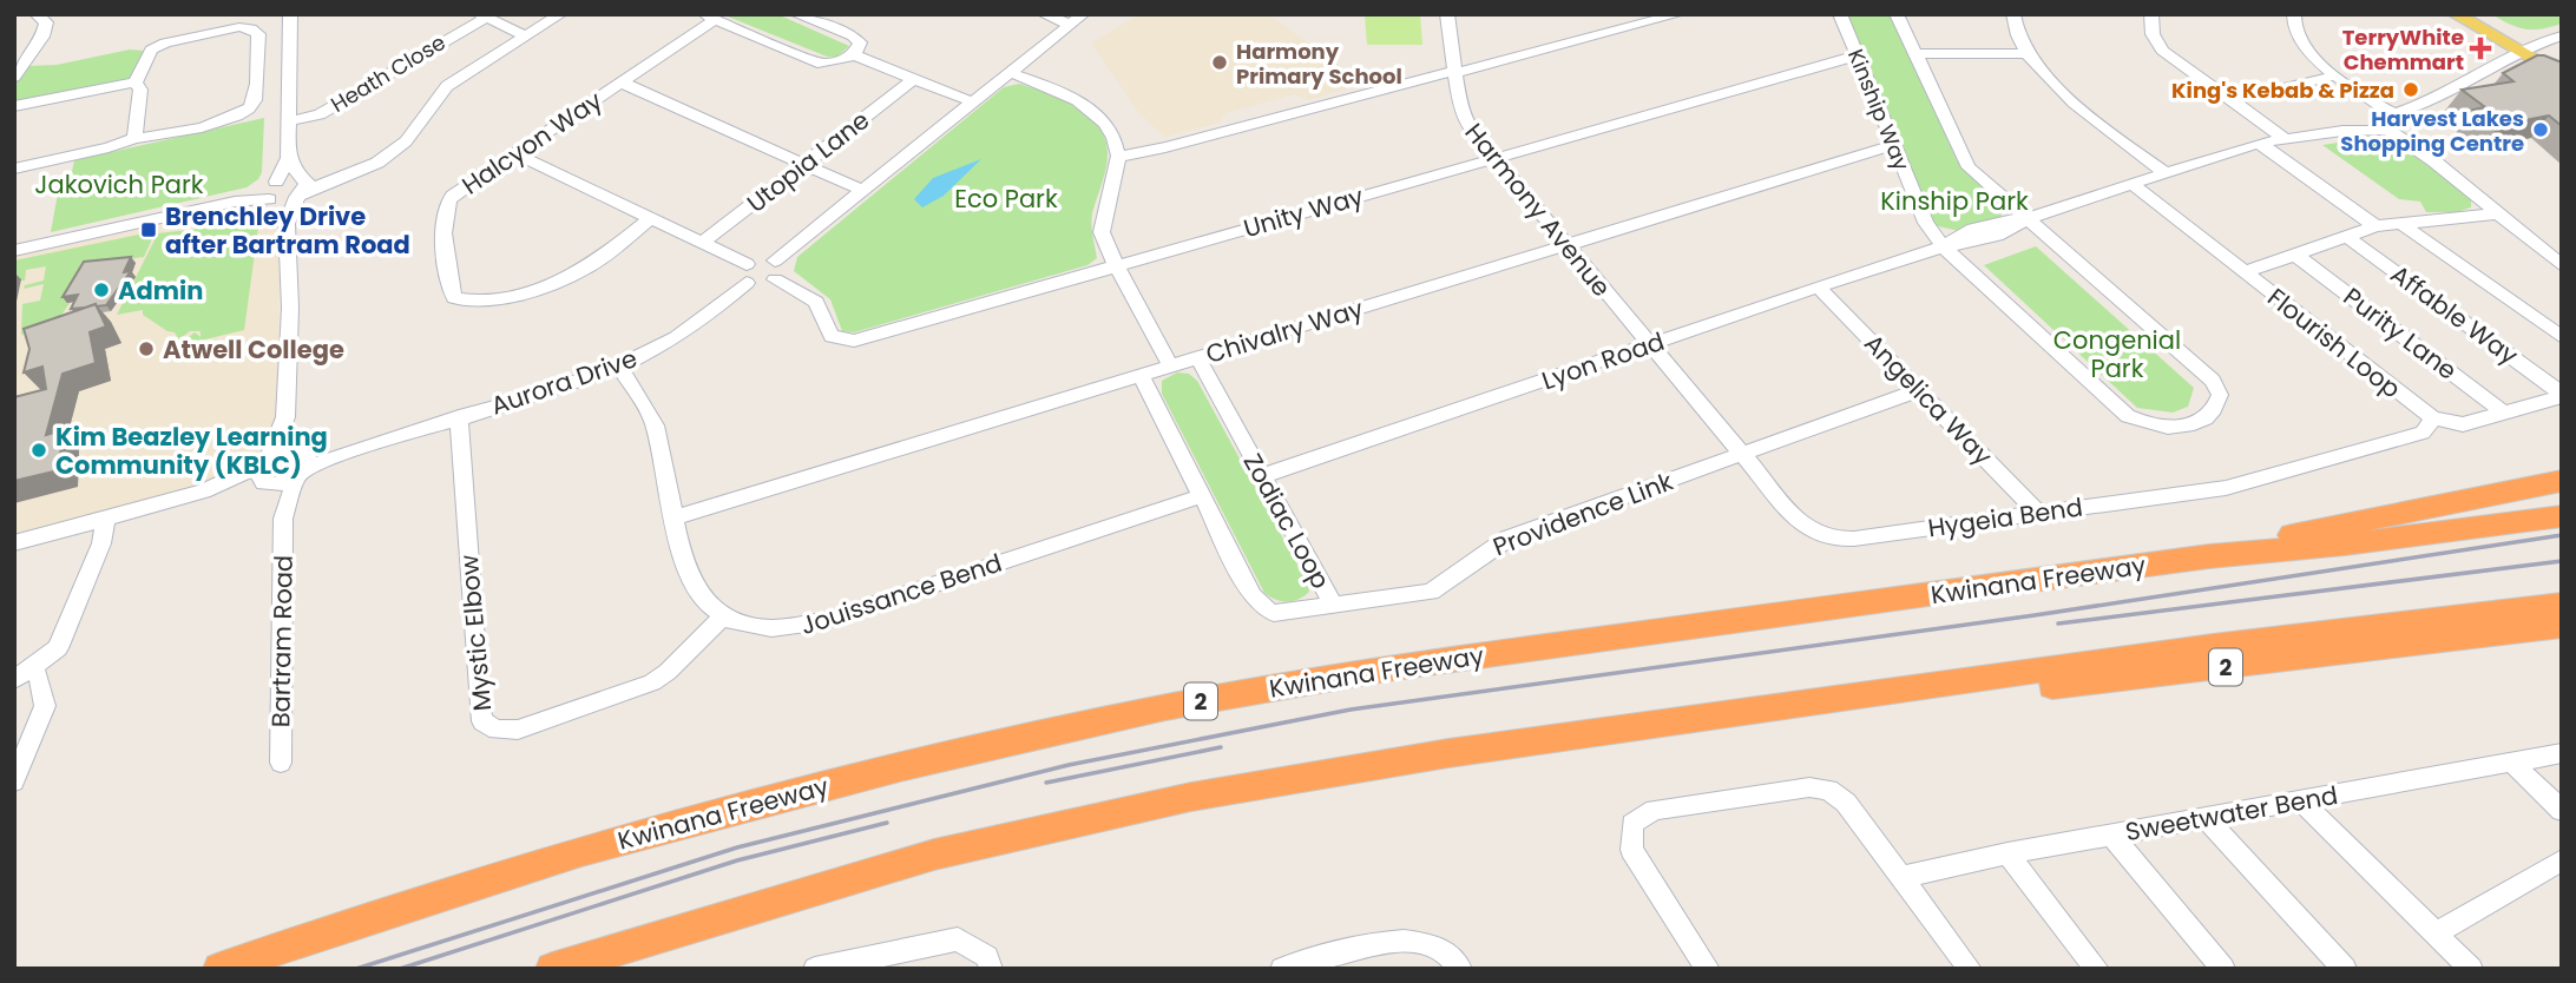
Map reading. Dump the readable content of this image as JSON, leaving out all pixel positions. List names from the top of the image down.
{
  "streets": {
    "highway": ["Kwinana Freeway", "2"],
    "street": [
      "Heath Close",
      "Kinship Way",
      "Halcyon Way",
      "Utopia Lane",
      "Harmony Avenue",
      "Unity Way",
      "Affable Way",
      "Chivalry Way",
      "Purity Lane",
      "Flourish Loop",
      "Lyon Road",
      "Aurora Drive",
      "Angelica Way",
      "Providence Link",
      "Hygeia Bend",
      "Zodiac Loop",
      "Jouissance Bend",
      "Mystic Elbow",
      "Bartram Road",
      "Sweetwater Bend"
    ]
  },
  "crossings": [
    ["Kinship Way", "Unity Way"],
    ["Kinship Way", "Chivalry Way"],
    ["Kinship Way", "Lyon Road"],
    ["Harmony Avenue", "Unity Way"],
    ["Harmony Avenue", "Chivalry Way"],
    ["Harmony Avenue", "Lyon Road"],
    ["Harmony Avenue", "Hygeia Bend"],
    ["Chivalry Way", "Zodiac Loop"],
    ["Chivalry Way", "Jouissance Bend"],
    ["Flourish Loop", "Lyon Road"],
    ["Flourish Loop", "Hygeia Bend"],
    ["Lyon Road", "Angelica Way"],
    ["Lyon Road", "Hygeia Bend"],
    ["Lyon Road", "Zodiac Loop"],
    ["Aurora Drive", "Jouissance Bend"],
    ["Aurora Drive", "Mystic Elbow"],
    ["Aurora Drive", "Bartram Road"],
    ["Angelica Way", "Providence Link"],
    ["Angelica Way", "Hygeia Bend"],
    ["Providence Link", "Hygeia Bend"],
    ["Providence Link", "Zodiac Loop"],
    ["Zodiac Loop", "Jouissance Bend"],
    ["Kwinana Freeway", "2"],
    ["Jouissance Bend", "Mystic Elbow"]
  ],
  "parks": [
    "Jakovich Park",
    "Eco Park",
    "Kinship Park",
    "Congenial Park"
  ],
  "places": {
    "health": ["TerryWhite Chemmart"],
    "other": [
      "Harmony Primary School",
      "King's Kebab & Pizza",
      "Harvest Lakes Shopping Centre",
      "Admin",
      "Atwell College",
      "Kim Beazley Learning Community (KBLC)"
    ],
    "transit": ["Brenchley Drive after Bartram Road"]
  }
}
